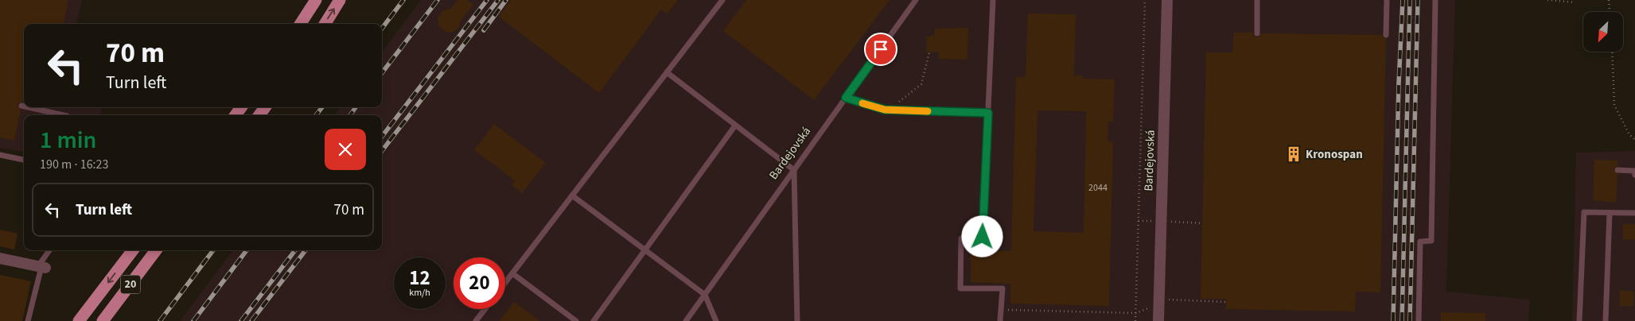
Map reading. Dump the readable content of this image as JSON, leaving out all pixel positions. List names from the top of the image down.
{
  "streets": {
    "main road": ["20"],
    "street": ["Bardejovská"]
  },
  "places": {
    "building": ["Kronospan"]
  },
  "house_numbers": ["2044"],
  "north": "bottom left",
  "page": {
    "turn": ["70 m", "Turn left"],
    "heading": ["1 min", "190 m · 16:23"],
    "list": [
      {
        "name": "Turn left",
        "value": "70 m"
      }
    ],
    "speed": "12 km/h",
    "limit": "20"
  }
}
